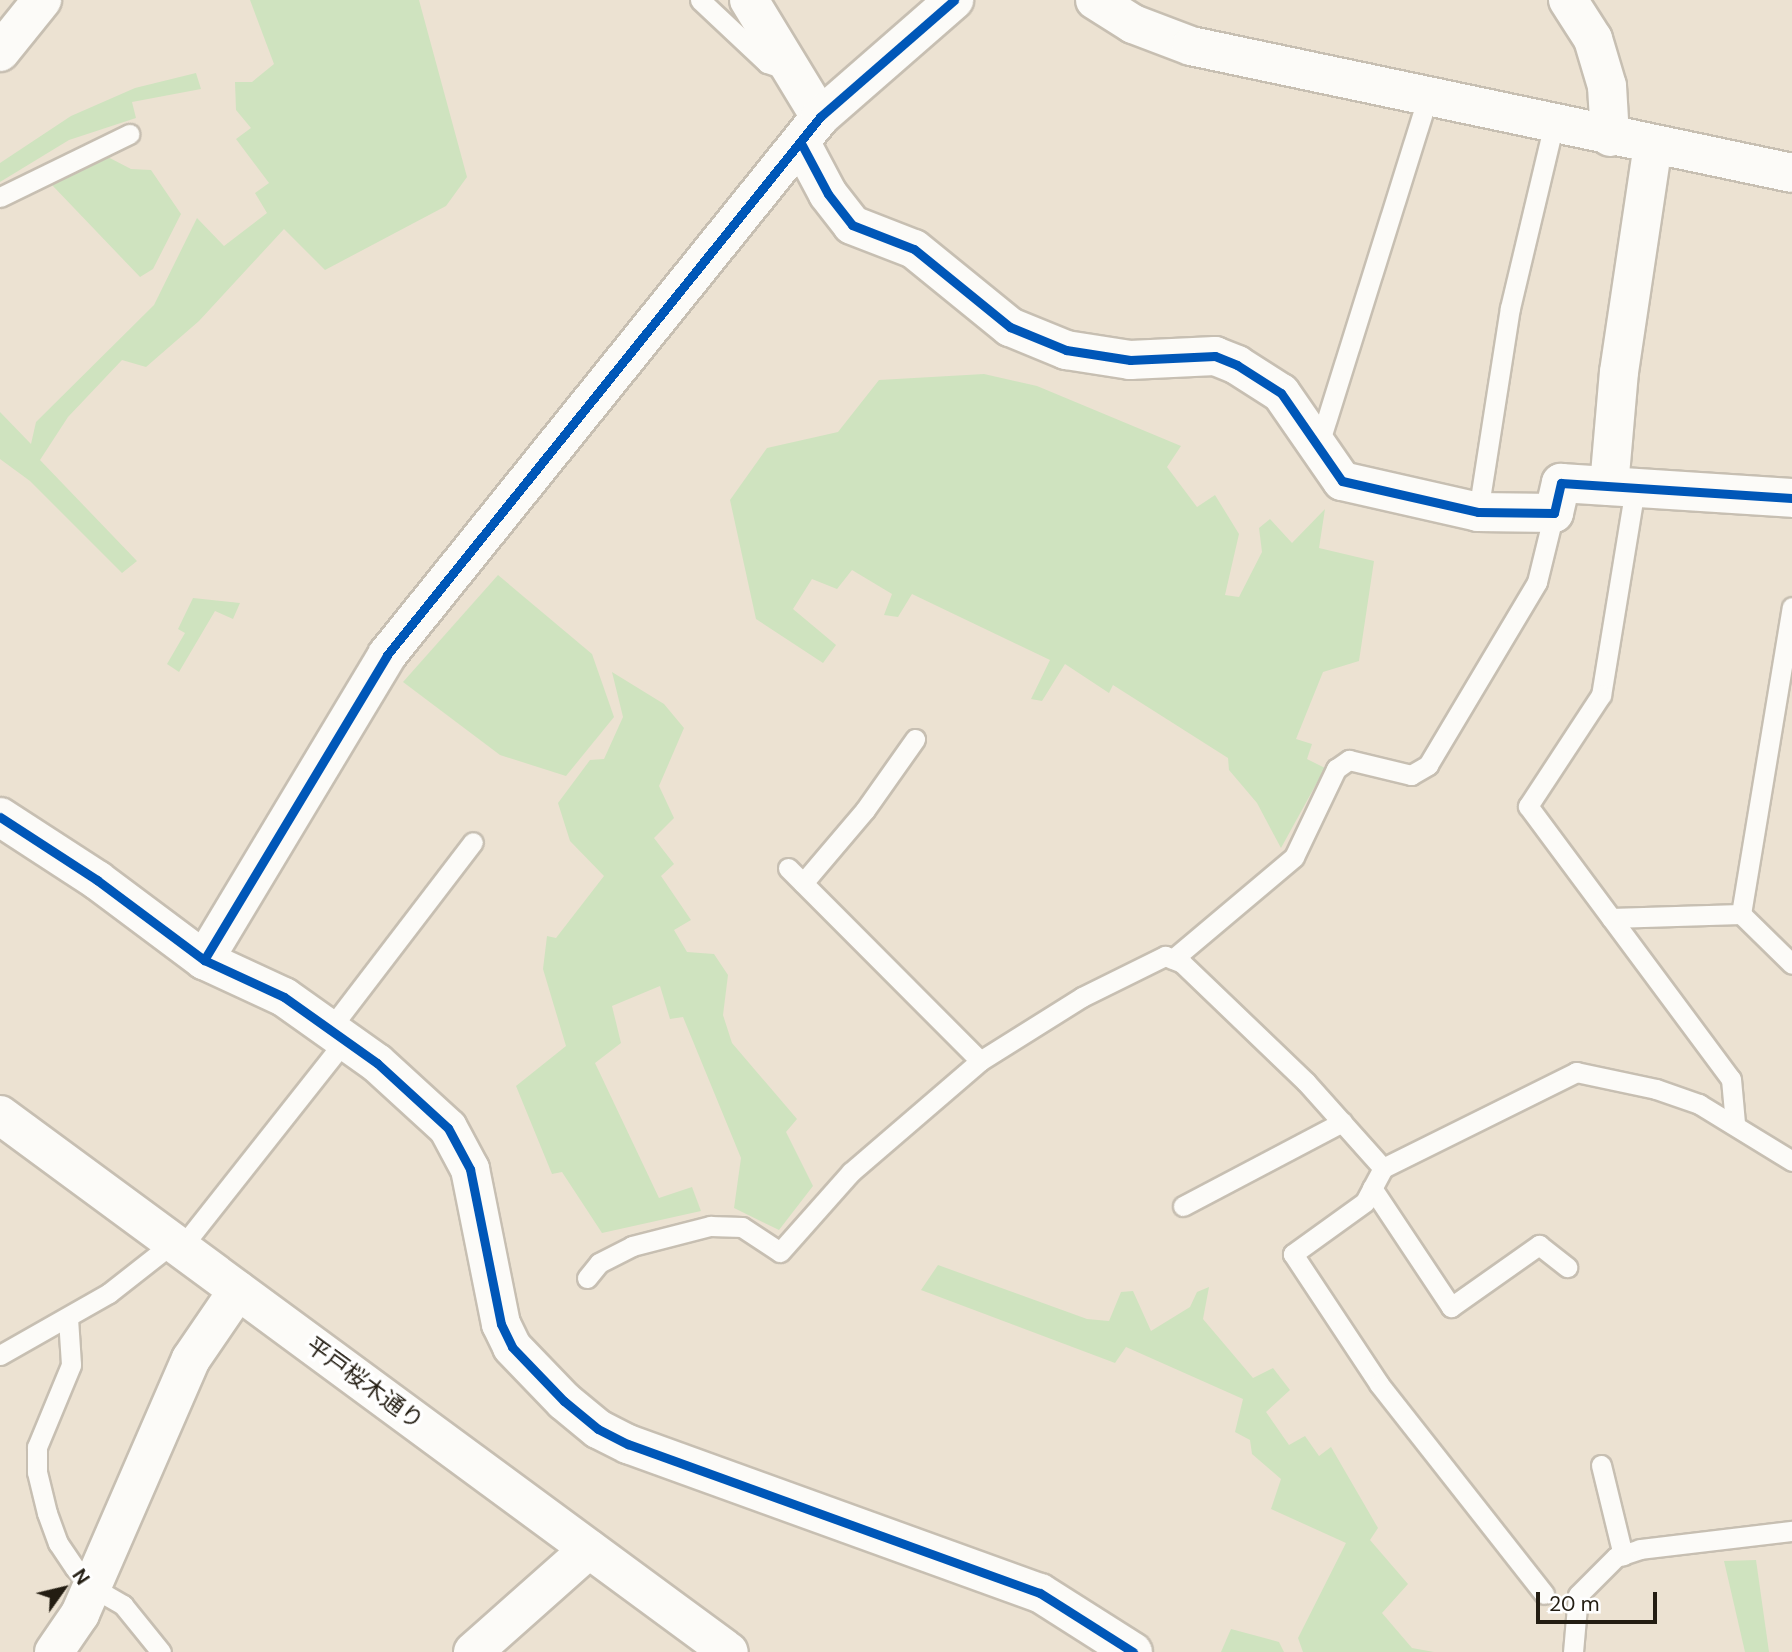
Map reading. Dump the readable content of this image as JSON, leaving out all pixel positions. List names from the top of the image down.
{
  "streets": {
    "street": ["平戸桜木通り"]
  },
  "scale_bar": "20 m",
  "north": "top right"
}
